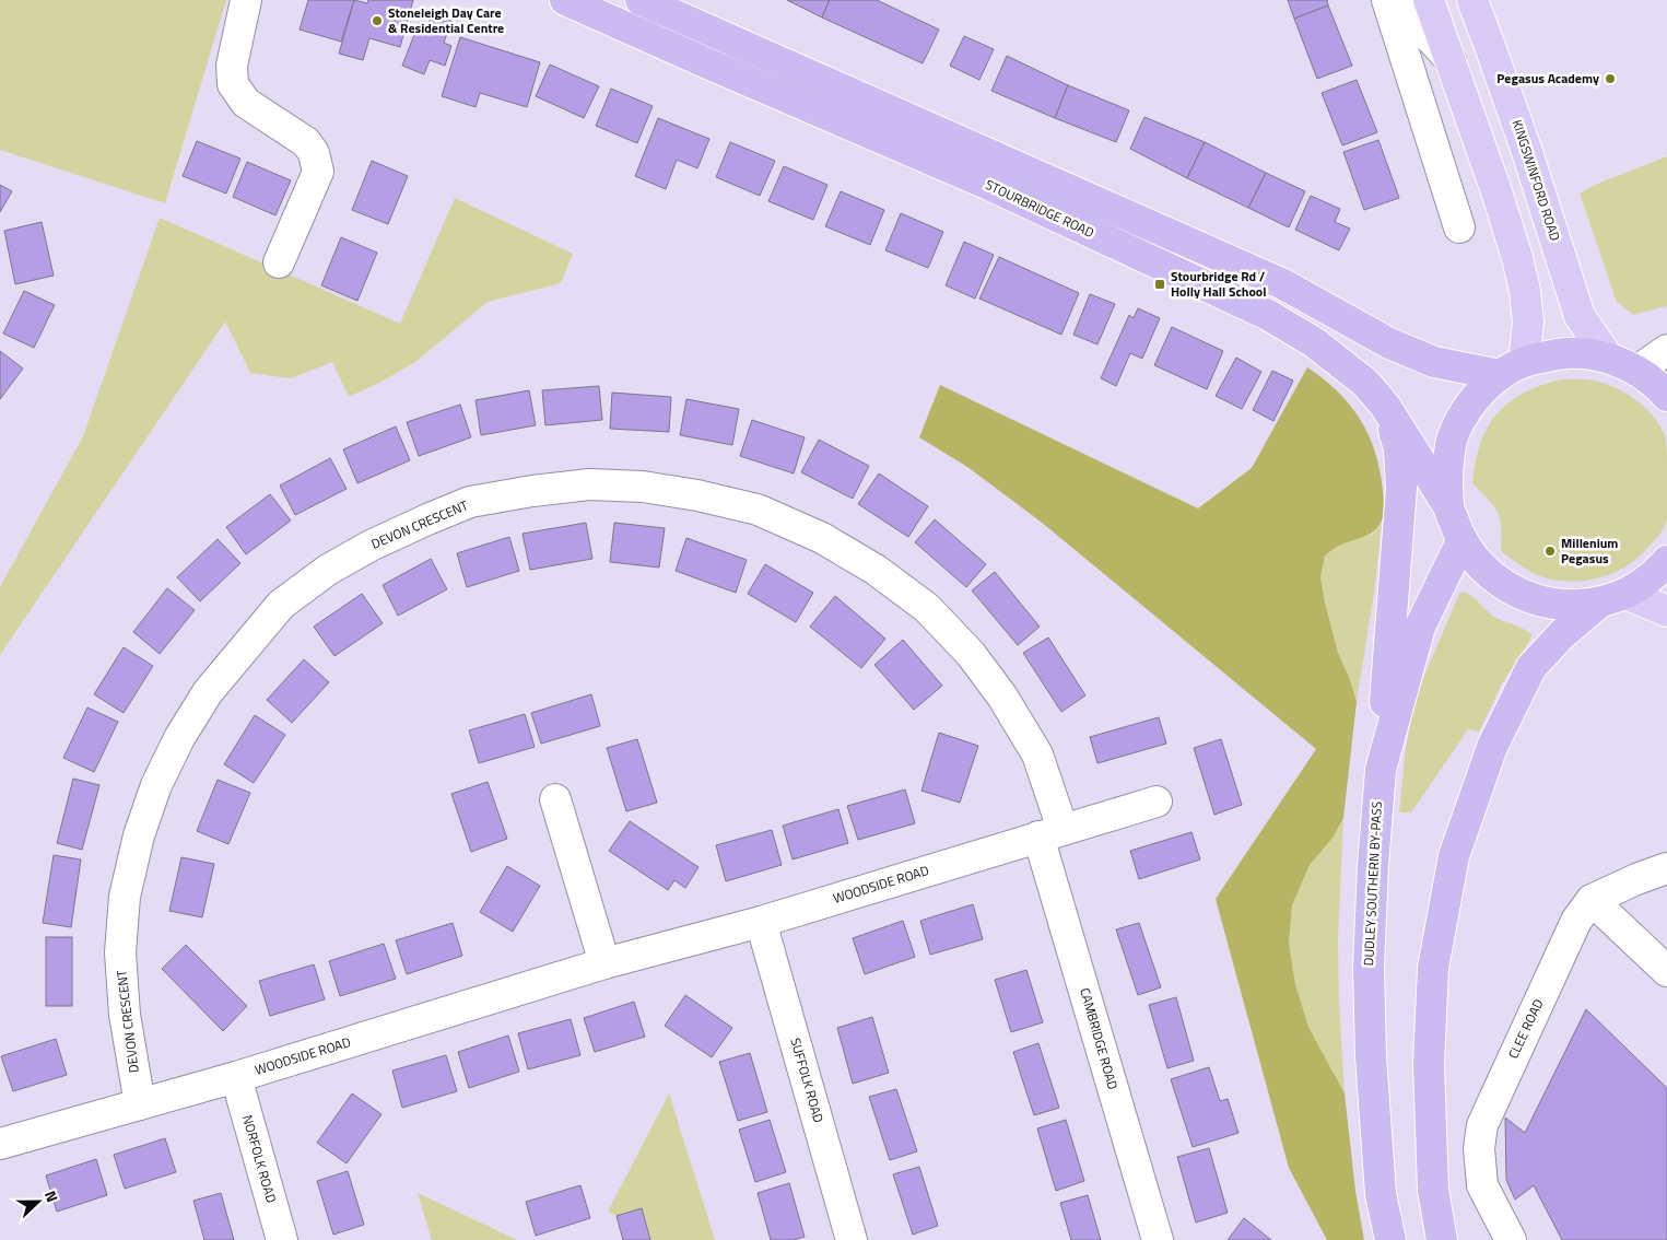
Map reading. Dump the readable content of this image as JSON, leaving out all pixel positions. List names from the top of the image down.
{
  "streets": {
    "highway": ["STOURBRIDGE ROAD", "DUDLEY SOUTHERN BY-PASS"],
    "main road": ["KINGSWINFORD ROAD"],
    "street": [
      "DEVON CRESCENT",
      "WOODSIDE ROAD",
      "CLEE ROAD",
      "CAMBRIDGE ROAD",
      "SUFFOLK ROAD",
      "NORFOLK ROAD"
    ]
  },
  "crossings": [
    ["DEVON CRESCENT", "WOODSIDE ROAD"],
    ["DEVON CRESCENT", "CAMBRIDGE ROAD"],
    ["WOODSIDE ROAD", "CAMBRIDGE ROAD"],
    ["WOODSIDE ROAD", "SUFFOLK ROAD"],
    ["WOODSIDE ROAD", "NORFOLK ROAD"]
  ],
  "places": {
    "other": ["Stoneleigh Day Care & Residential Centre", "Pegasus Academy", "Millenium Pegasus"],
    "transit": ["Stourbridge Rd / Holly Hall School"]
  },
  "north": "right"
}
